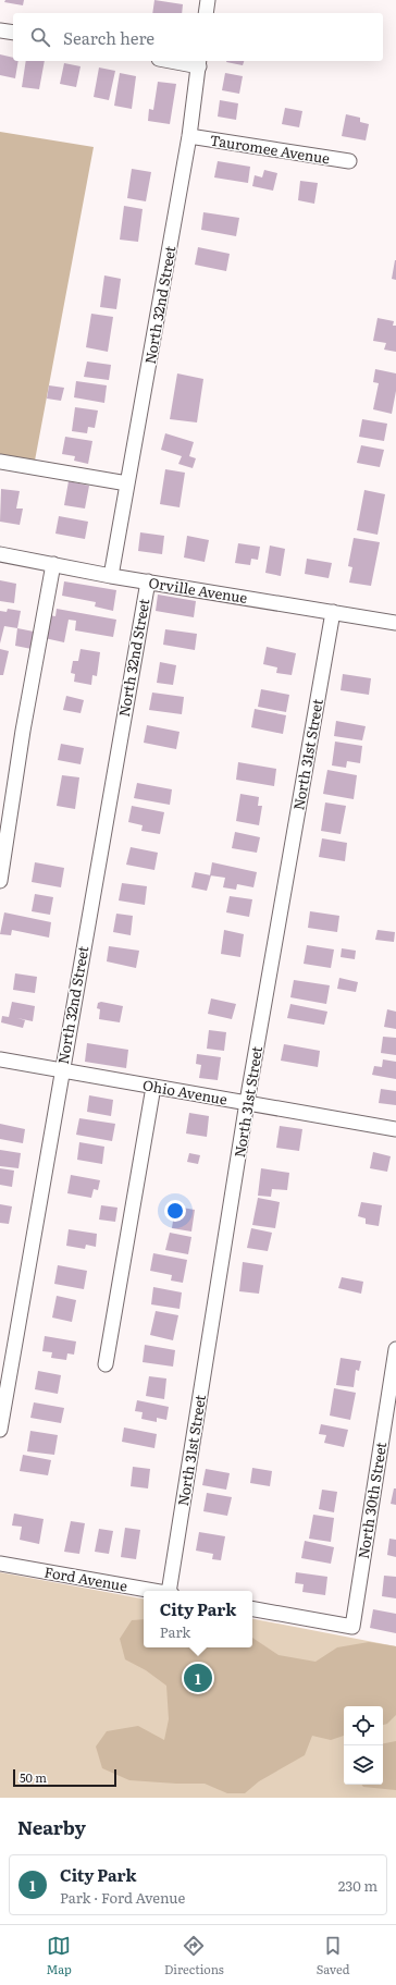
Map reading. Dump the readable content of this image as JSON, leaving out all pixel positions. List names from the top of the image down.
{
  "streets": {
    "street": [
      "Tauromee Avenue",
      "North 32nd Street",
      "Orville Avenue",
      "North 31st Street",
      "Ohio Avenue",
      "North 30th Street",
      "Ford Avenue"
    ]
  },
  "crossings": [
    ["Tauromee Avenue", "North 32nd Street"],
    ["North 32nd Street", "Orville Avenue"],
    ["North 32nd Street", "Ohio Avenue"],
    ["Orville Avenue", "North 31st Street"],
    ["North 31st Street", "Ohio Avenue"]
  ],
  "scale_bar": "50 m",
  "page": {
    "search": "Search here",
    "popup": ["City Park", "Park"],
    "pins": "1",
    "scale": "50 m",
    "heading": "Nearby",
    "list": [
      {
        "mark": "1",
        "name": "City Park",
        "note": "Park · Ford Avenue",
        "value": "230 m"
      }
    ],
    "nav": ["Map", "Directions", "Saved"]
  }
}
